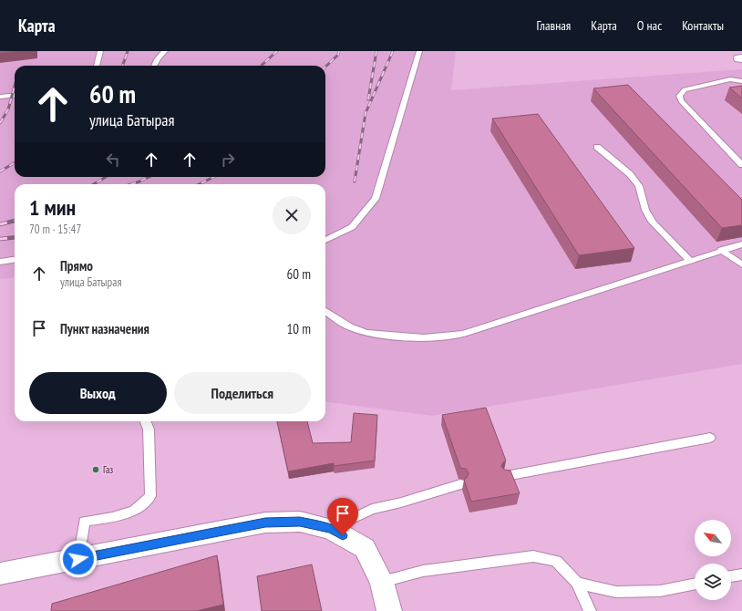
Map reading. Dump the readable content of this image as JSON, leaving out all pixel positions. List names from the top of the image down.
{
  "places": ["Газ"],
  "north": "top left",
  "page": {
    "header": "Карта",
    "nav": [
      "Главная",
      "Карта",
      "О нас",
      "Контакты"
    ],
    "turn": ["60 m", "улица Батырая"],
    "heading": ["1 мин", "70 m · 15:47"],
    "list": [
      {
        "name": "Прямо",
        "note": "улица Батырая",
        "value": "60 m"
      },
      {
        "name": "Пункт назначения",
        "value": "10 m"
      }
    ],
    "buttons": ["Выход", "Поделиться"]
  }
}
